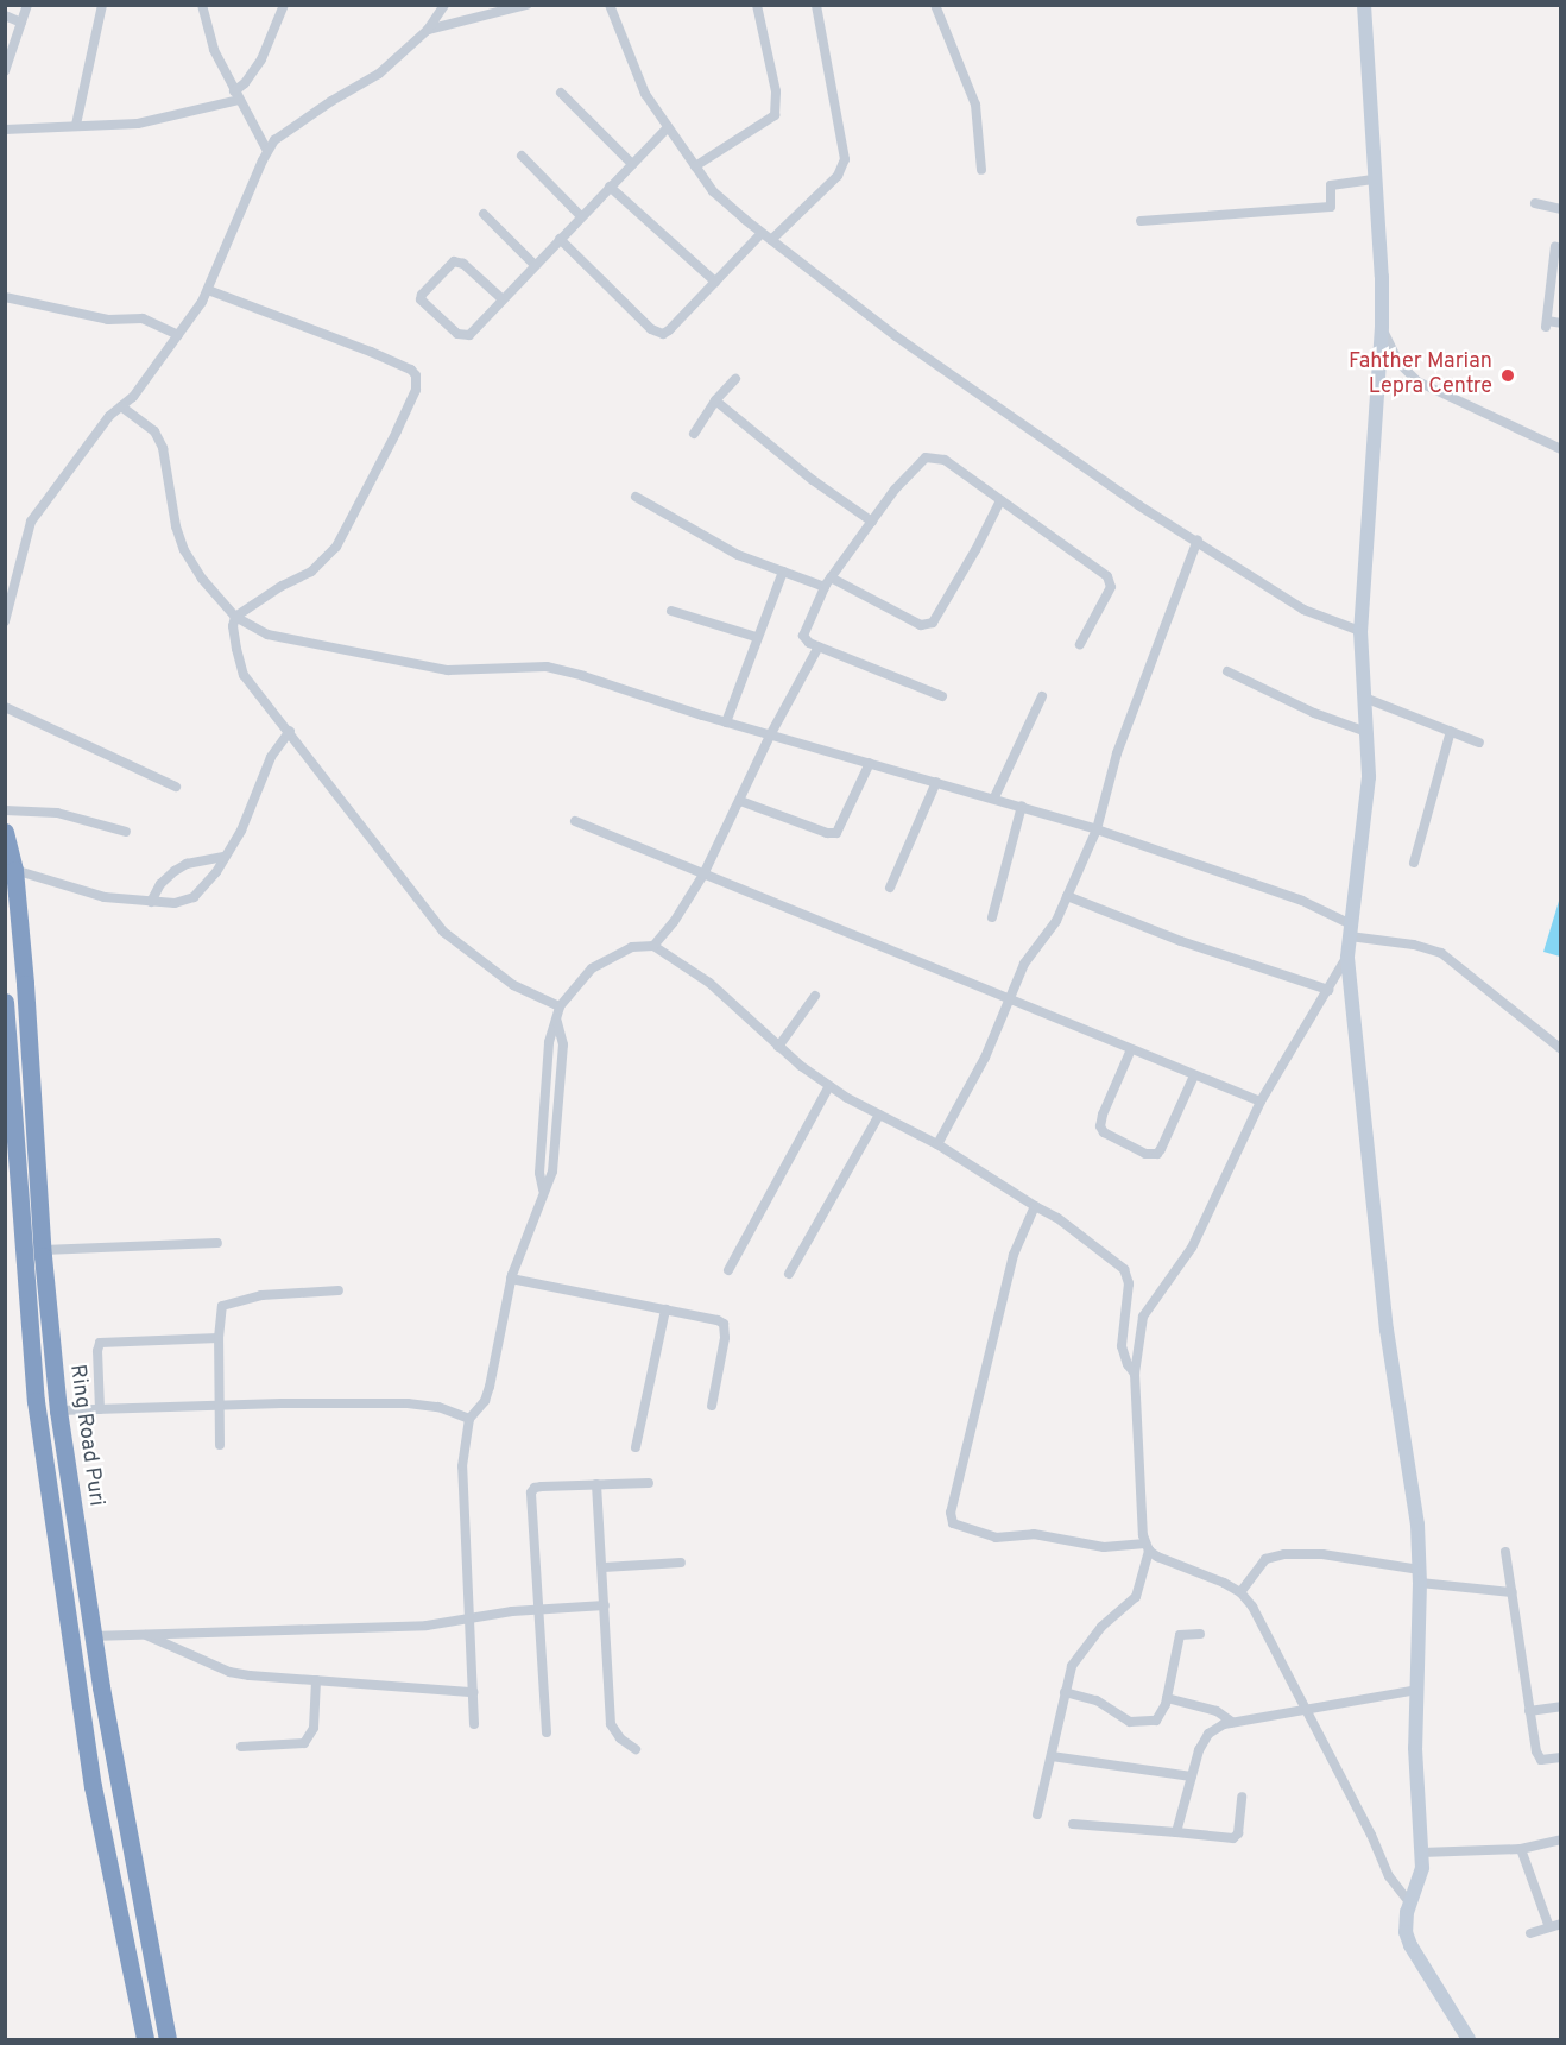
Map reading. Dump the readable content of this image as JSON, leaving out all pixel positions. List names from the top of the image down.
{
  "streets": {
    "highway": ["Ring Road Puri"]
  },
  "places": ["Fahther Marian Lepra Centre"]
}
